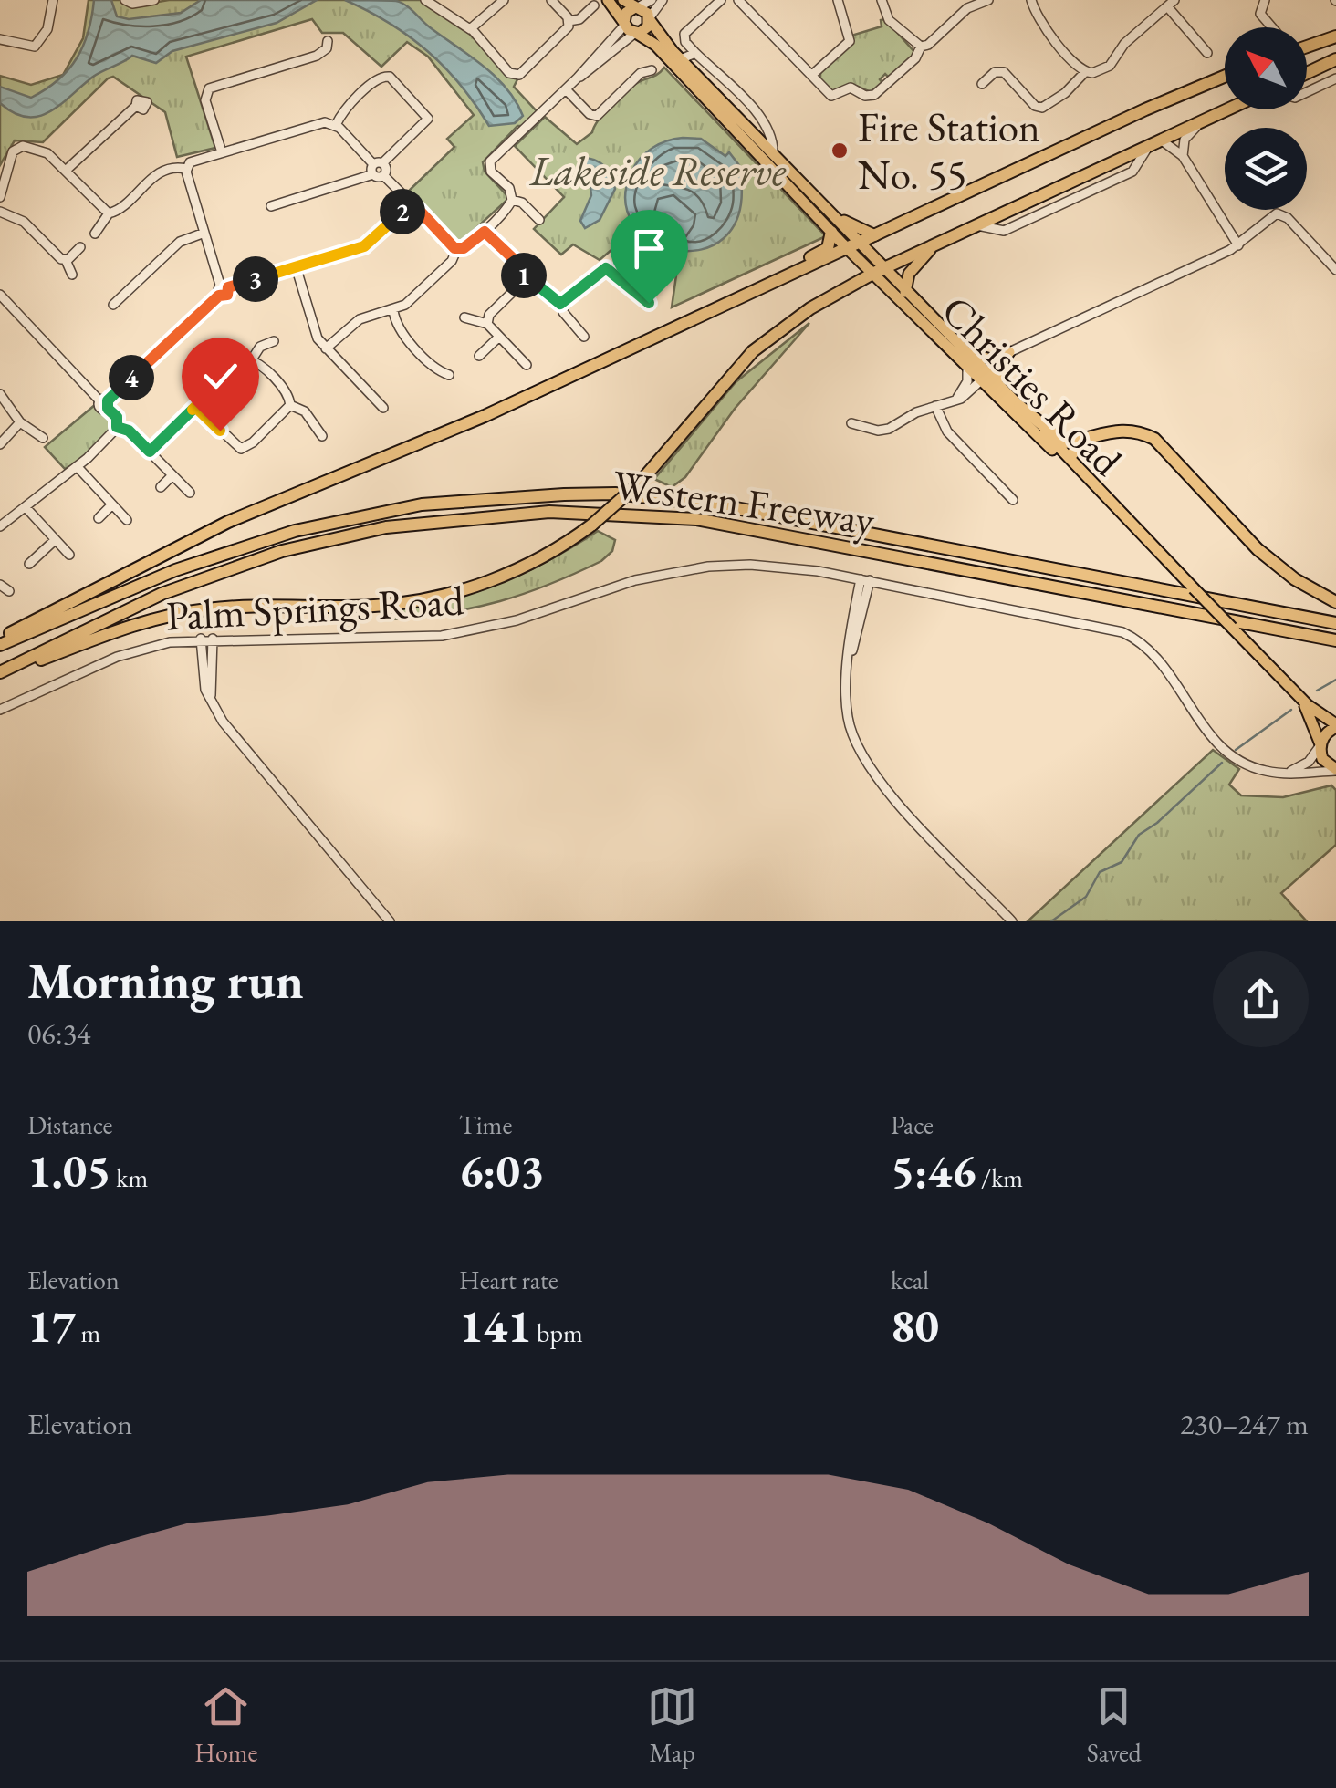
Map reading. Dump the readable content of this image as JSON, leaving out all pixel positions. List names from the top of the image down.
{
  "streets": {
    "highway": ["Western Freeway"],
    "main road": ["Christies Road"],
    "street": ["Palm Springs Road"]
  },
  "crossings": [
    ["Christies Road", "Palm Springs Road"]
  ],
  "parks": ["Lakeside Reserve"],
  "places": ["Fire Station No. 55"],
  "north": "top left",
  "page": {
    "pins": [
      "2",
      "1",
      "3",
      "4"
    ],
    "heading": ["Morning run", "06:34"],
    "stats": [
      ["Distance", "1.05 km"],
      ["Time", "6:03"],
      ["Pace", "5:46 /km"],
      ["Elevation", "17 m"],
      ["Heart rate", "141 bpm"],
      ["kcal", "80"]
    ],
    "chart": ["Elevation", "230–247 m"],
    "tabs": ["Home", "Map", "Saved"]
  }
}
